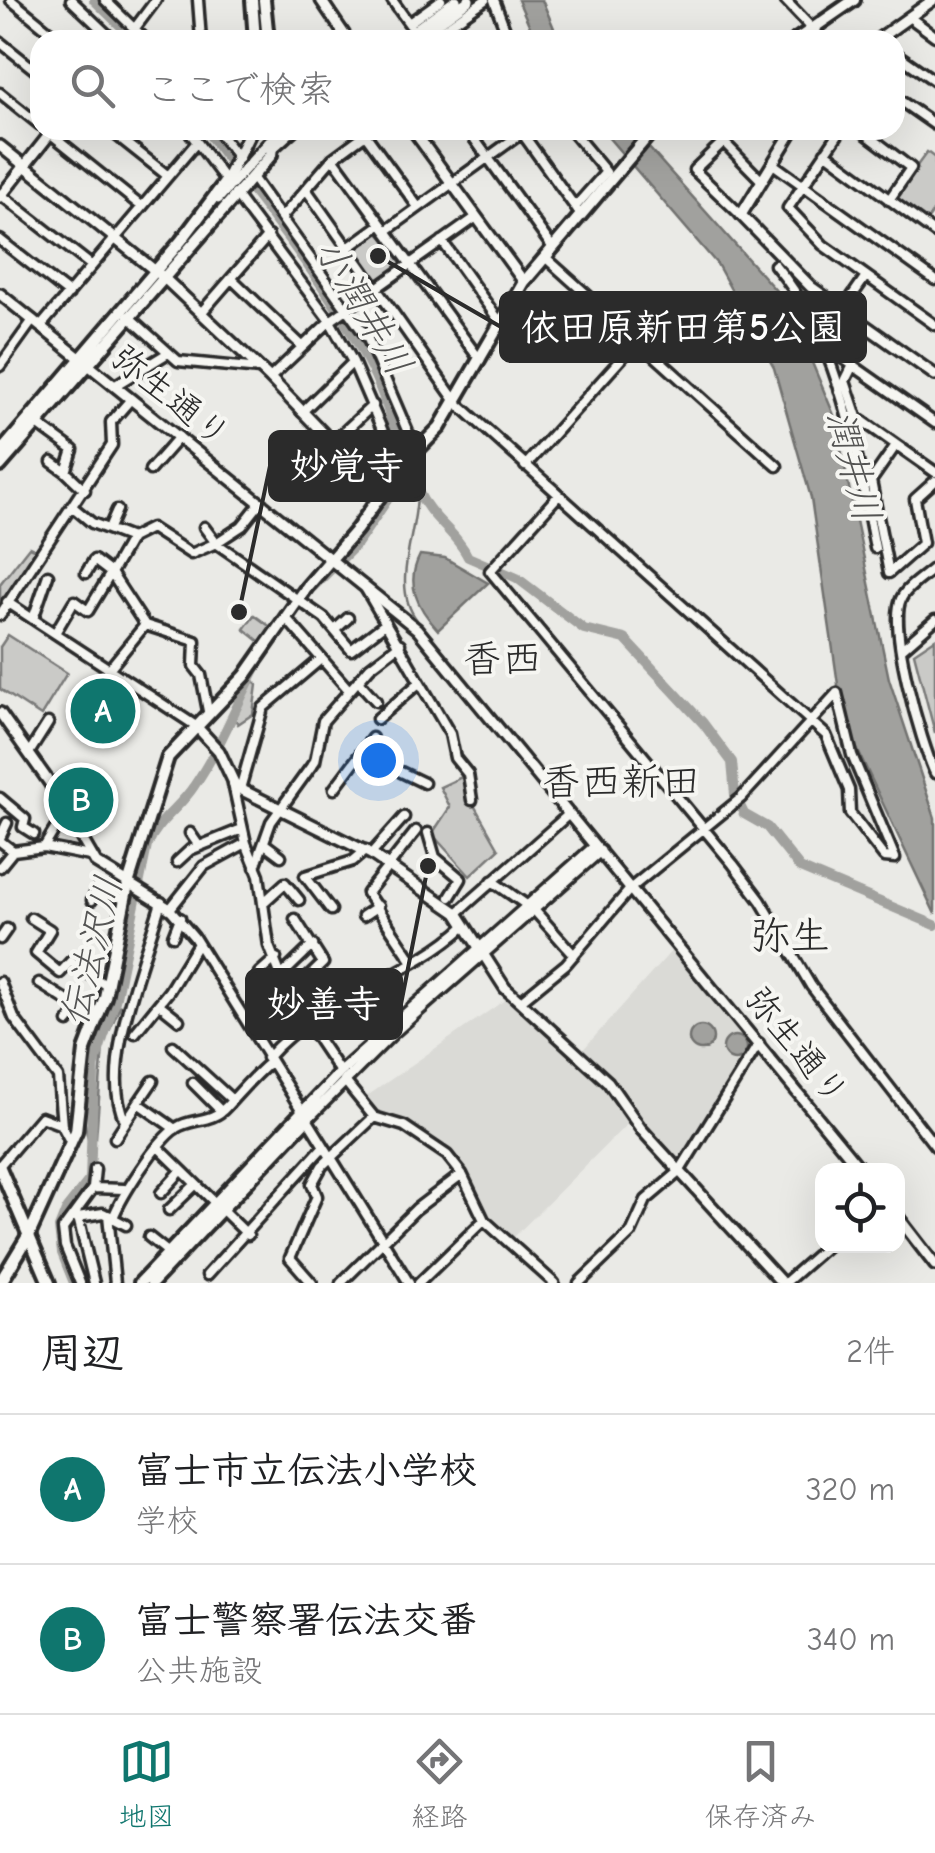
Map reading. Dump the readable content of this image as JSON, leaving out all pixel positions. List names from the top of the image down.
{
  "streets": {
    "street": ["弥生通り"]
  },
  "districts": ["香西", "香西新田", "弥生"],
  "water": ["小潤井川", "潤井川", "伝法沢川"],
  "places": ["依田原新田第5公園", "妙覚寺", "妙善寺"],
  "page": {
    "search": "ここで検索",
    "pins": ["A", "B"],
    "heading": ["周辺", "2件"],
    "list": [
      {
        "mark": "A",
        "name": "富士市立伝法小学校",
        "note": "学校",
        "value": "320 m"
      },
      {
        "mark": "B",
        "name": "富士警察署伝法交番",
        "note": "公共施設",
        "value": "340 m"
      }
    ],
    "nav": ["地図", "経路", "保存済み"]
  }
}
